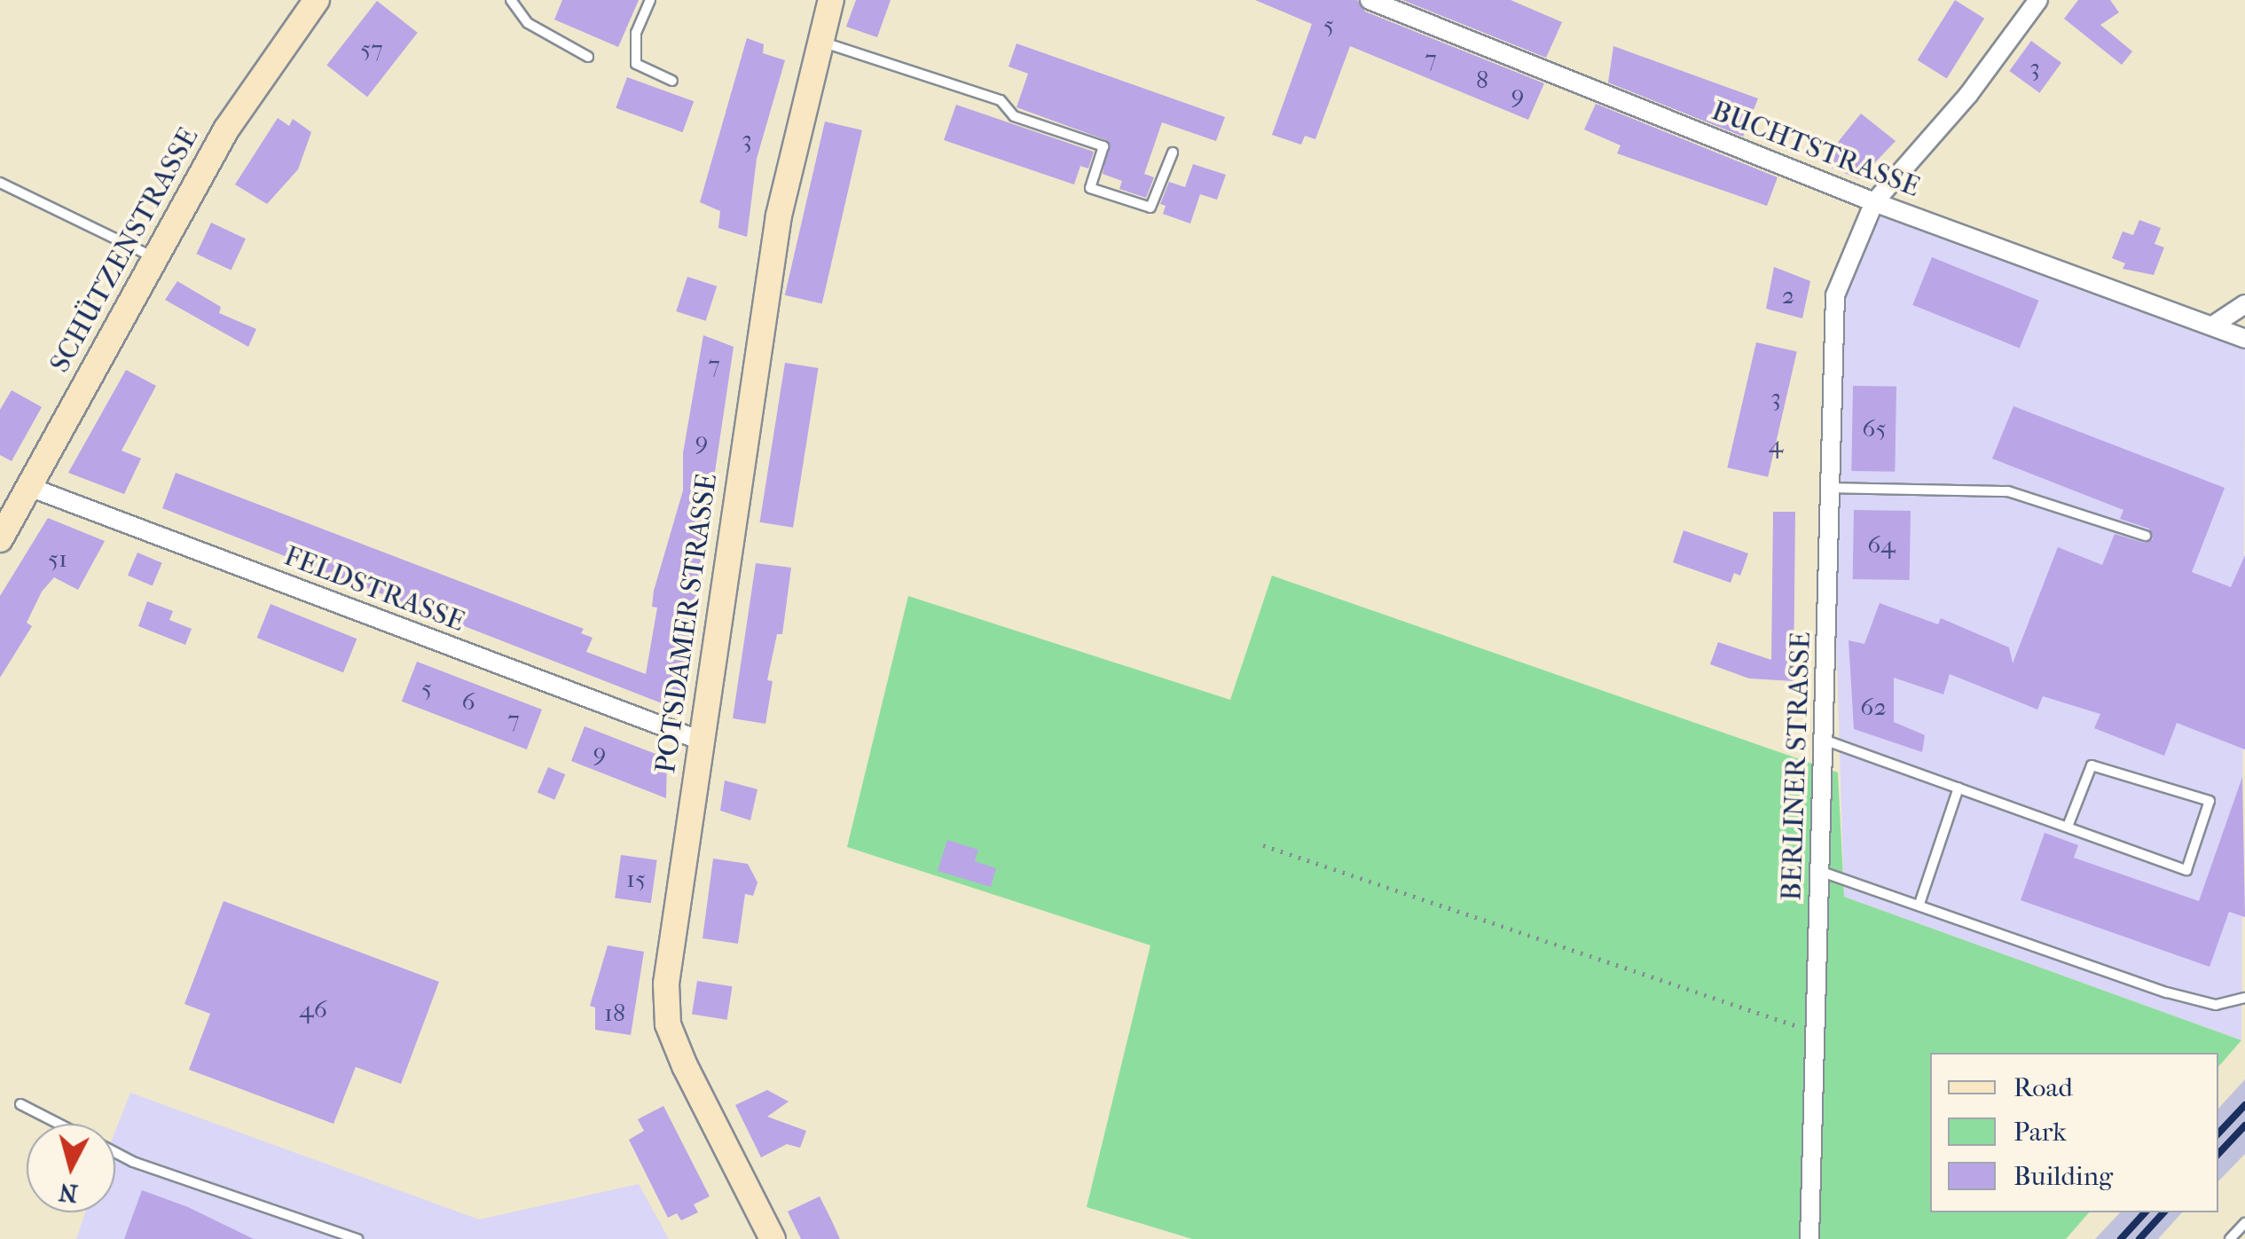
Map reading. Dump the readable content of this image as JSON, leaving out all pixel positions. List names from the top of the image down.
{
  "streets": {
    "street": [
      "BUCHTSTRASSE",
      "SCHÜTZENSTRASSE",
      "FELDSTRASSE",
      "POTSDAMER STRASSE",
      "BERLINER STRASSE"
    ]
  },
  "crossings": [
    ["BUCHTSTRASSE", "BERLINER STRASSE"],
    ["SCHÜTZENSTRASSE", "FELDSTRASSE"],
    ["FELDSTRASSE", "POTSDAMER STRASSE"]
  ],
  "house_numbers": [
    "5",
    "57",
    "7",
    "3",
    "8",
    "9",
    "3",
    "2",
    "7",
    "3",
    "65",
    "9",
    "4",
    "64",
    "51",
    "5",
    "6",
    "62",
    "7",
    "9",
    "15",
    "46",
    "18"
  ],
  "legend": ["Road", "Park", "Building"],
  "north": "bottom"
}
